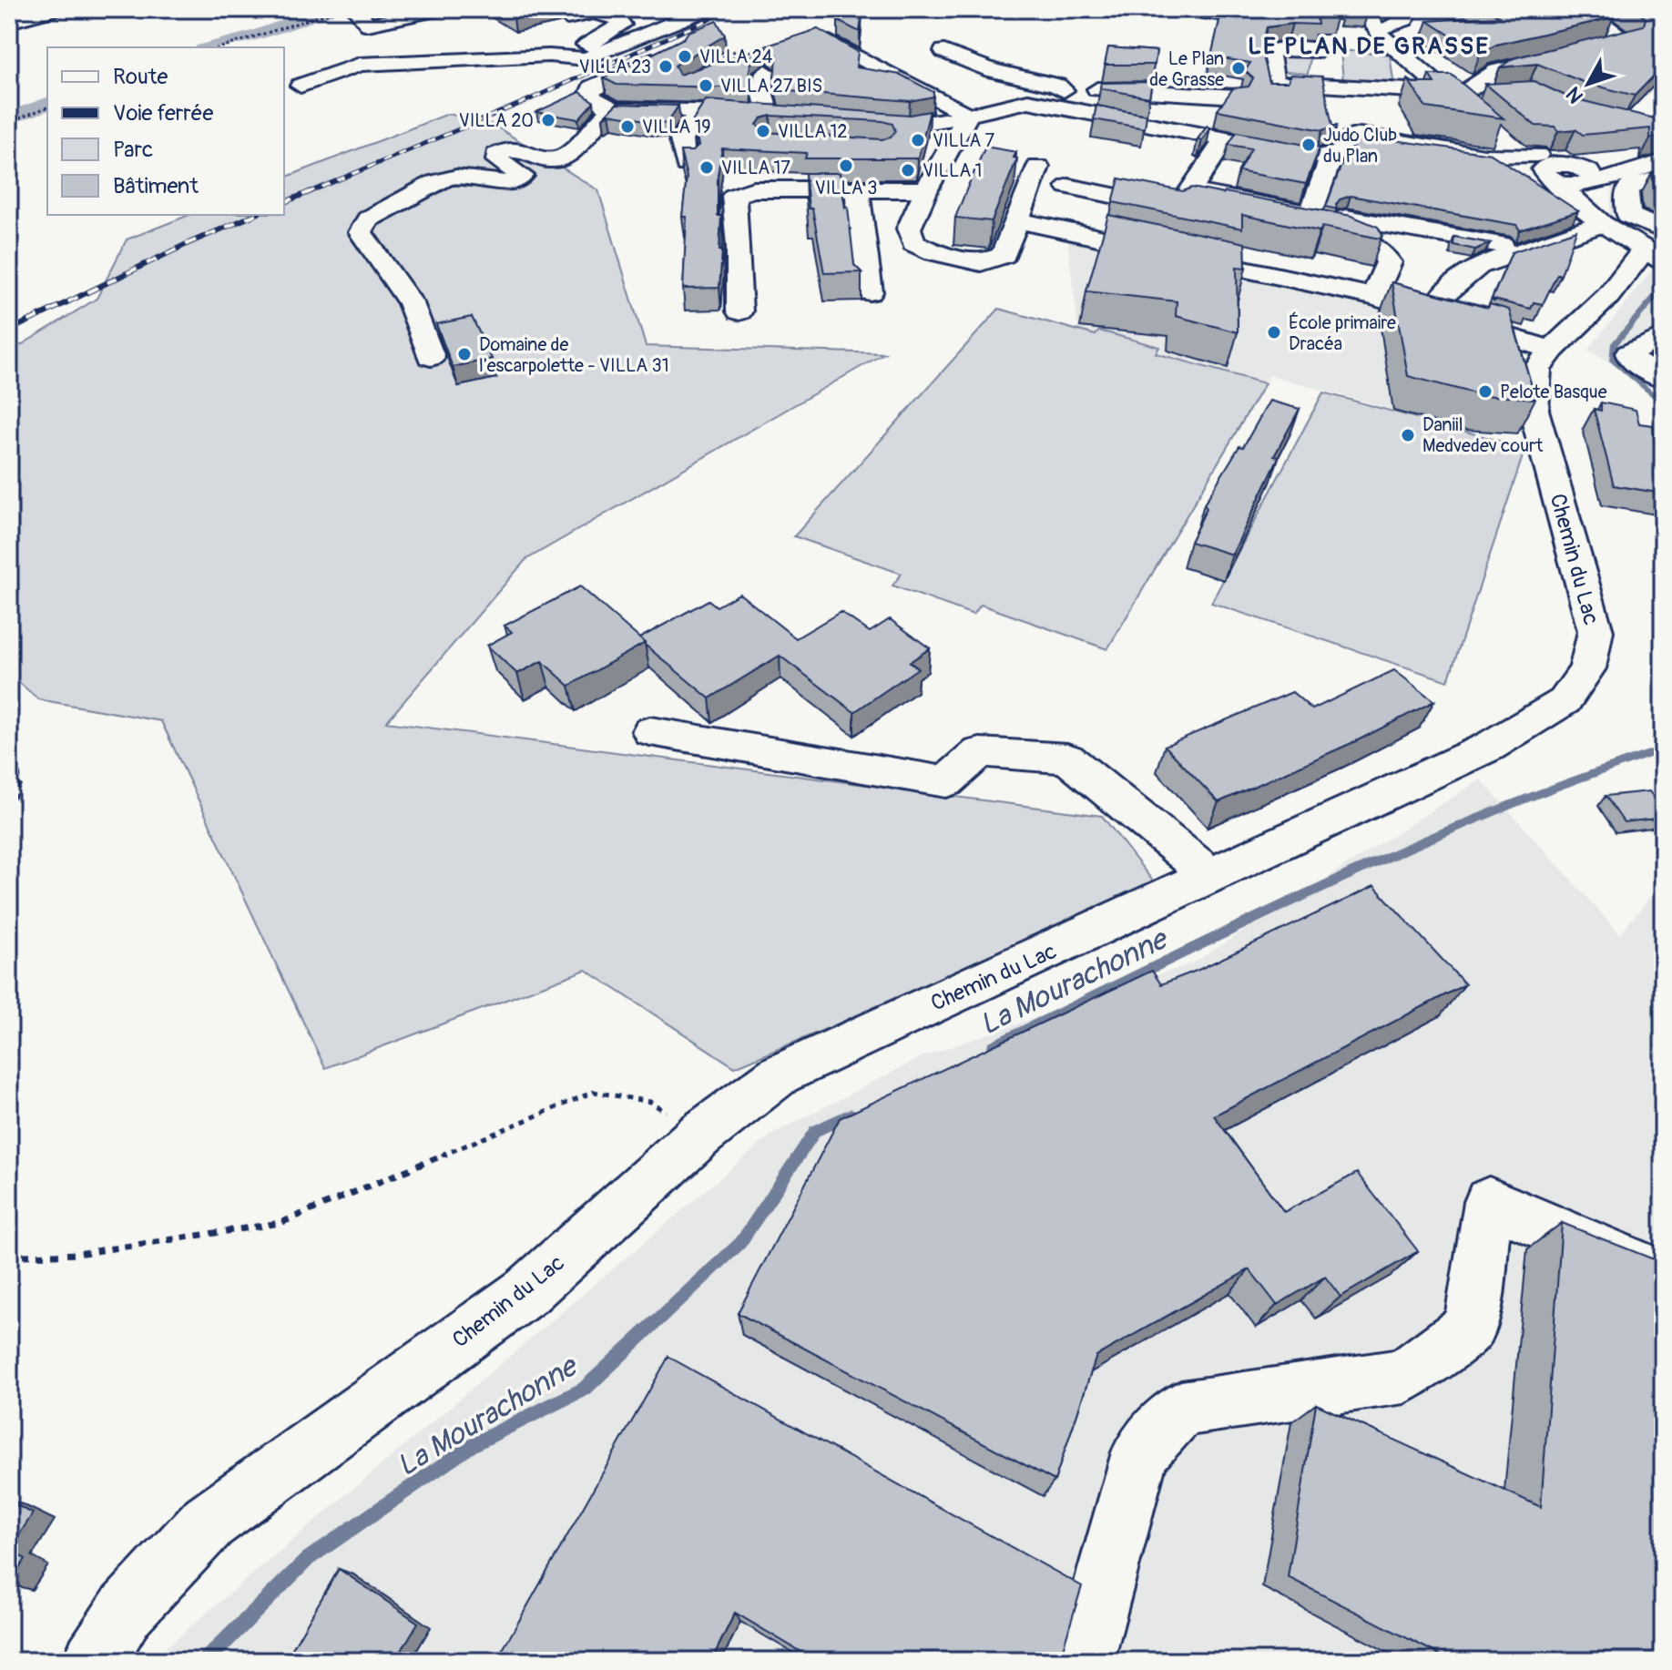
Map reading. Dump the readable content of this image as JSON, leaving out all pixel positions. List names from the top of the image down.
{
  "streets": {
    "street": ["Chemin du Lac"]
  },
  "districts": ["LE PLAN DE GRASSE"],
  "water": ["La Mourachonne"],
  "places": [
    "VILLA 24",
    "VILLA 23",
    "Le Plan de Grasse",
    "VILLA 27 BIS",
    "VILLA 20",
    "VILLA 19",
    "VILLA 12",
    "VILLA 7",
    "Judo Club du Plan",
    "VILLA 3",
    "VILLA 17",
    "VILLA 1",
    "École primaire Dracéa",
    "Domaine de l'escarpolette - VILLA 31",
    "Pelote Basque",
    "Daniil Medvedev court"
  ],
  "legend": [
    "Route",
    "Voie ferrée",
    "Parc",
    "Bâtiment"
  ],
  "north": "bottom left"
}
